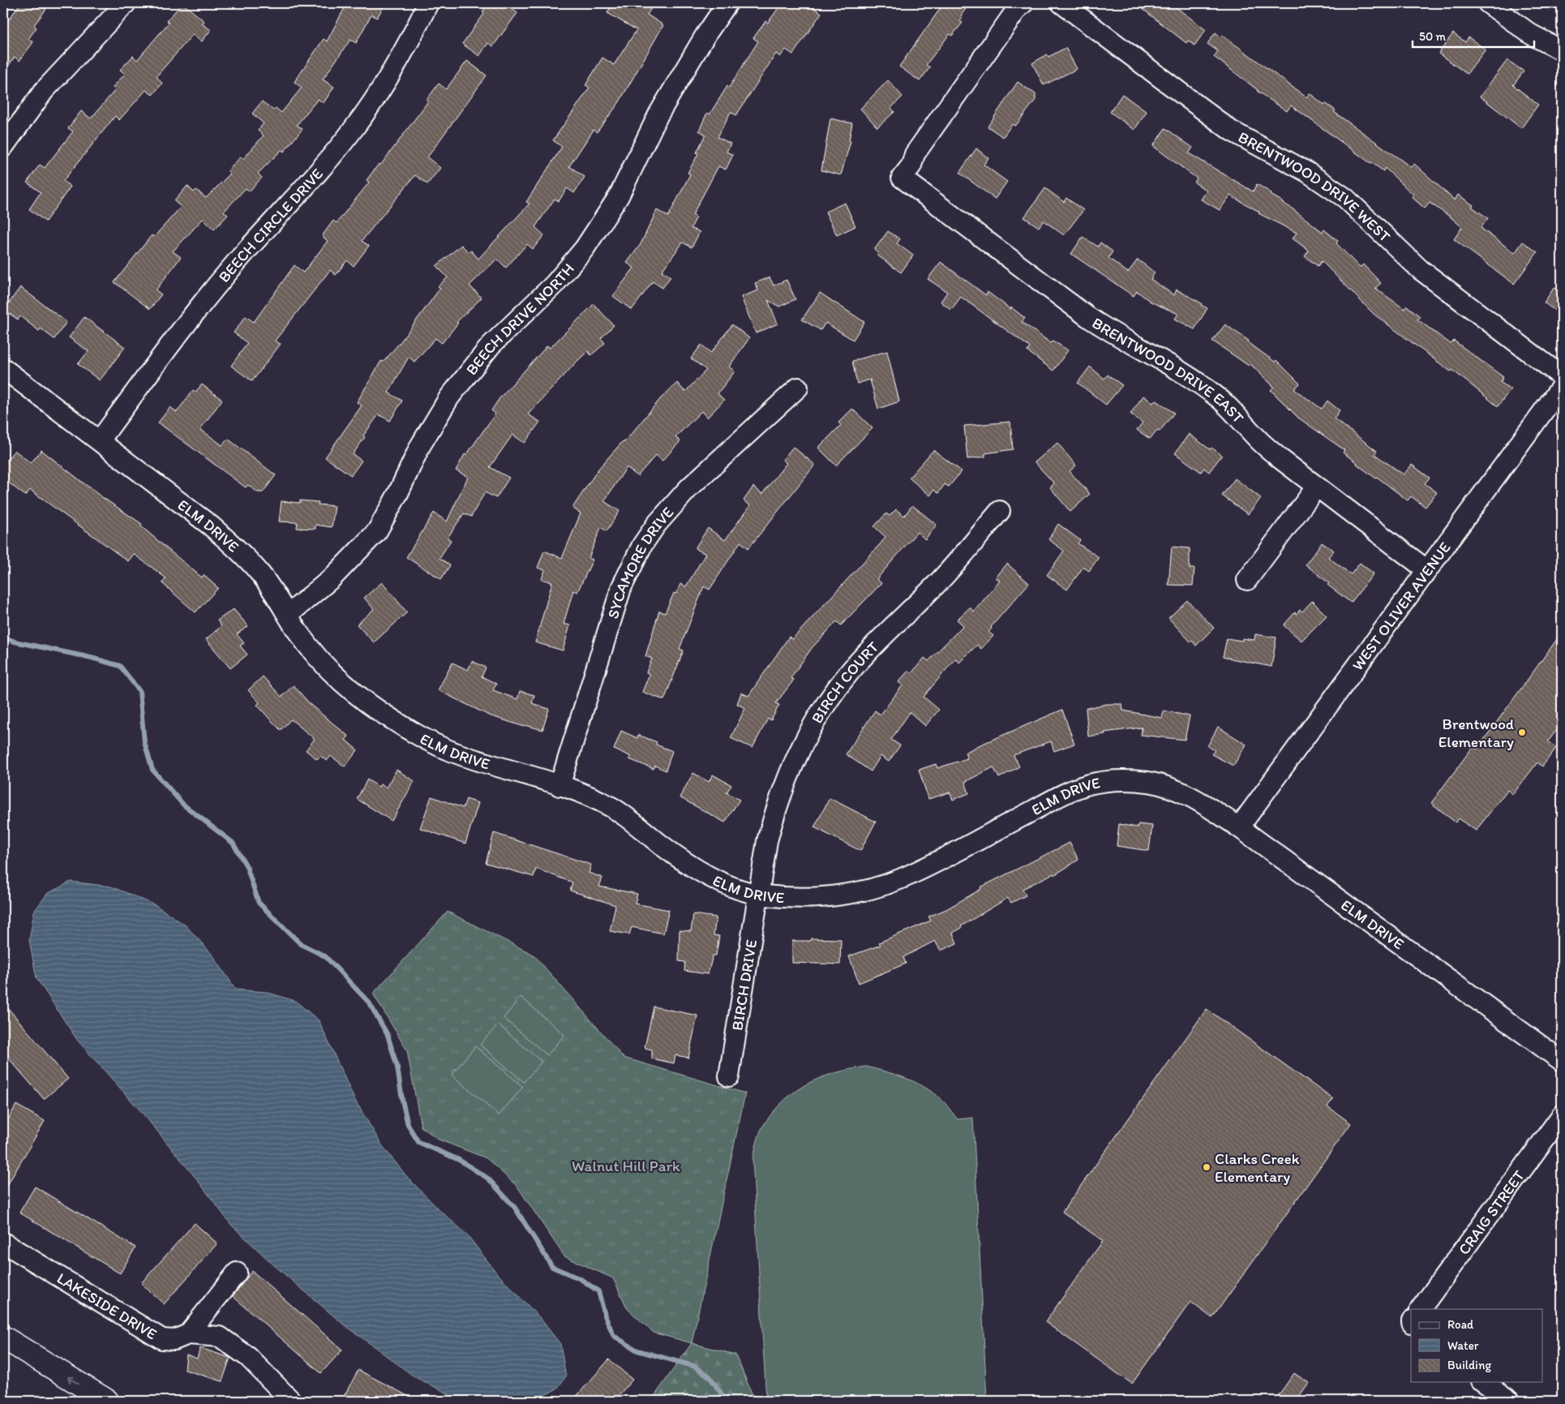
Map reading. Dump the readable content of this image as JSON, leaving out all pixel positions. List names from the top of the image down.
{
  "streets": {
    "street": [
      "BRENTWOOD DRIVE WEST",
      "BEECH CIRCLE DRIVE",
      "BEECH DRIVE NORTH",
      "BRENTWOOD DRIVE EAST",
      "ELM DRIVE",
      "SYCAMORE DRIVE",
      "WEST OLIVER AVENUE",
      "BIRCH COURT",
      "BIRCH DRIVE",
      "CRAIG STREET",
      "LAKESIDE DRIVE"
    ]
  },
  "crossings": [
    ["BEECH CIRCLE DRIVE", "ELM DRIVE"],
    ["BEECH DRIVE NORTH", "ELM DRIVE"],
    ["BRENTWOOD DRIVE EAST", "WEST OLIVER AVENUE"],
    ["ELM DRIVE", "SYCAMORE DRIVE"],
    ["ELM DRIVE", "WEST OLIVER AVENUE"],
    ["ELM DRIVE", "BIRCH COURT"],
    ["ELM DRIVE", "BIRCH DRIVE"],
    ["BIRCH COURT", "BIRCH DRIVE"]
  ],
  "parks": ["Walnut Hill Park"],
  "places": ["Brentwood Elementary", "Clarks Creek Elementary"],
  "legend": ["Road", "Water", "Building"],
  "scale_bar": "50 m"
}
